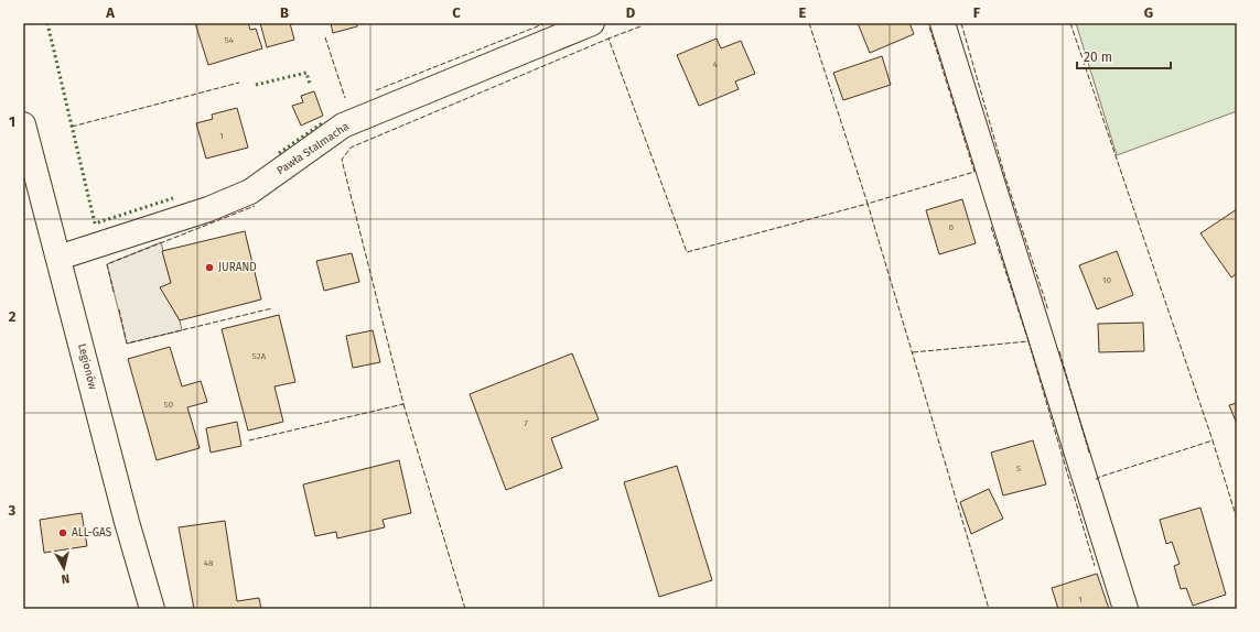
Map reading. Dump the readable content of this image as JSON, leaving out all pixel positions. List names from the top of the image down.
{
  "streets": {
    "street": ["Pawła Stalmacha", "Legionów"]
  },
  "crossings": [
    ["Pawła Stalmacha", "Legionów"]
  ],
  "places": ["JURAND", "ALL-GAS"],
  "house_numbers": [
    "54",
    "4",
    "1",
    "6",
    "10",
    "52A",
    "50",
    "7",
    "5",
    "48",
    "1"
  ],
  "scale_bar": "20 m",
  "north": "bottom",
  "grid": {
    "columns": [
      "A",
      "B",
      "C",
      "D",
      "E",
      "F",
      "G"
    ],
    "rows": ["1", "2", "3"]
  }
}
